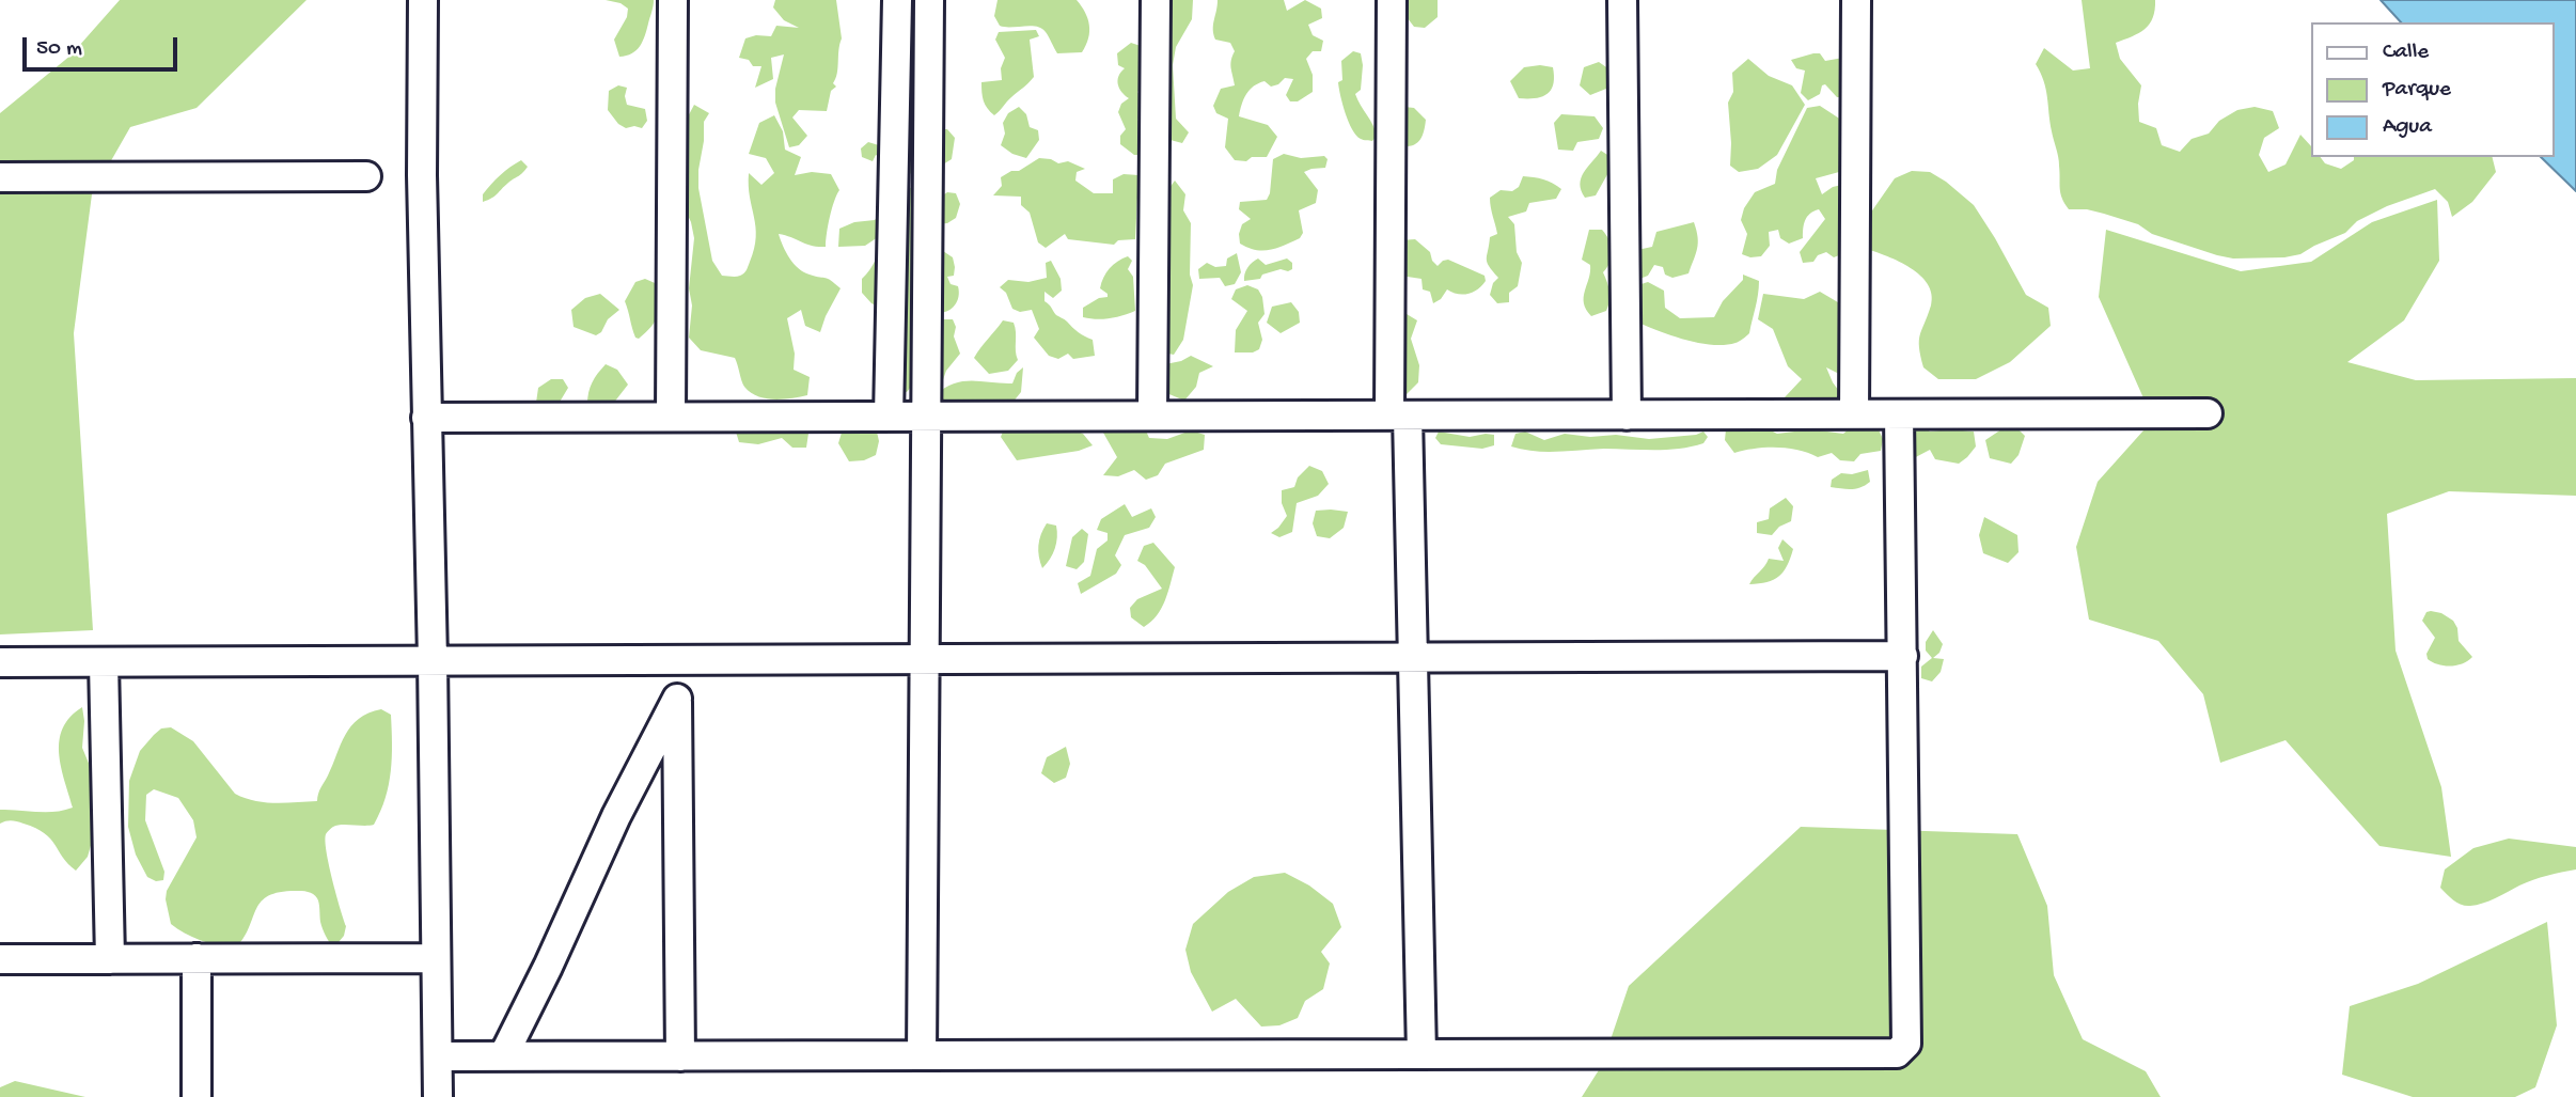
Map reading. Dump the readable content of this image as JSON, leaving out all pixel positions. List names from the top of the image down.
{
  "legend": ["Calle", "Parque", "Agua"],
  "scale_bar": "50 m"
}
